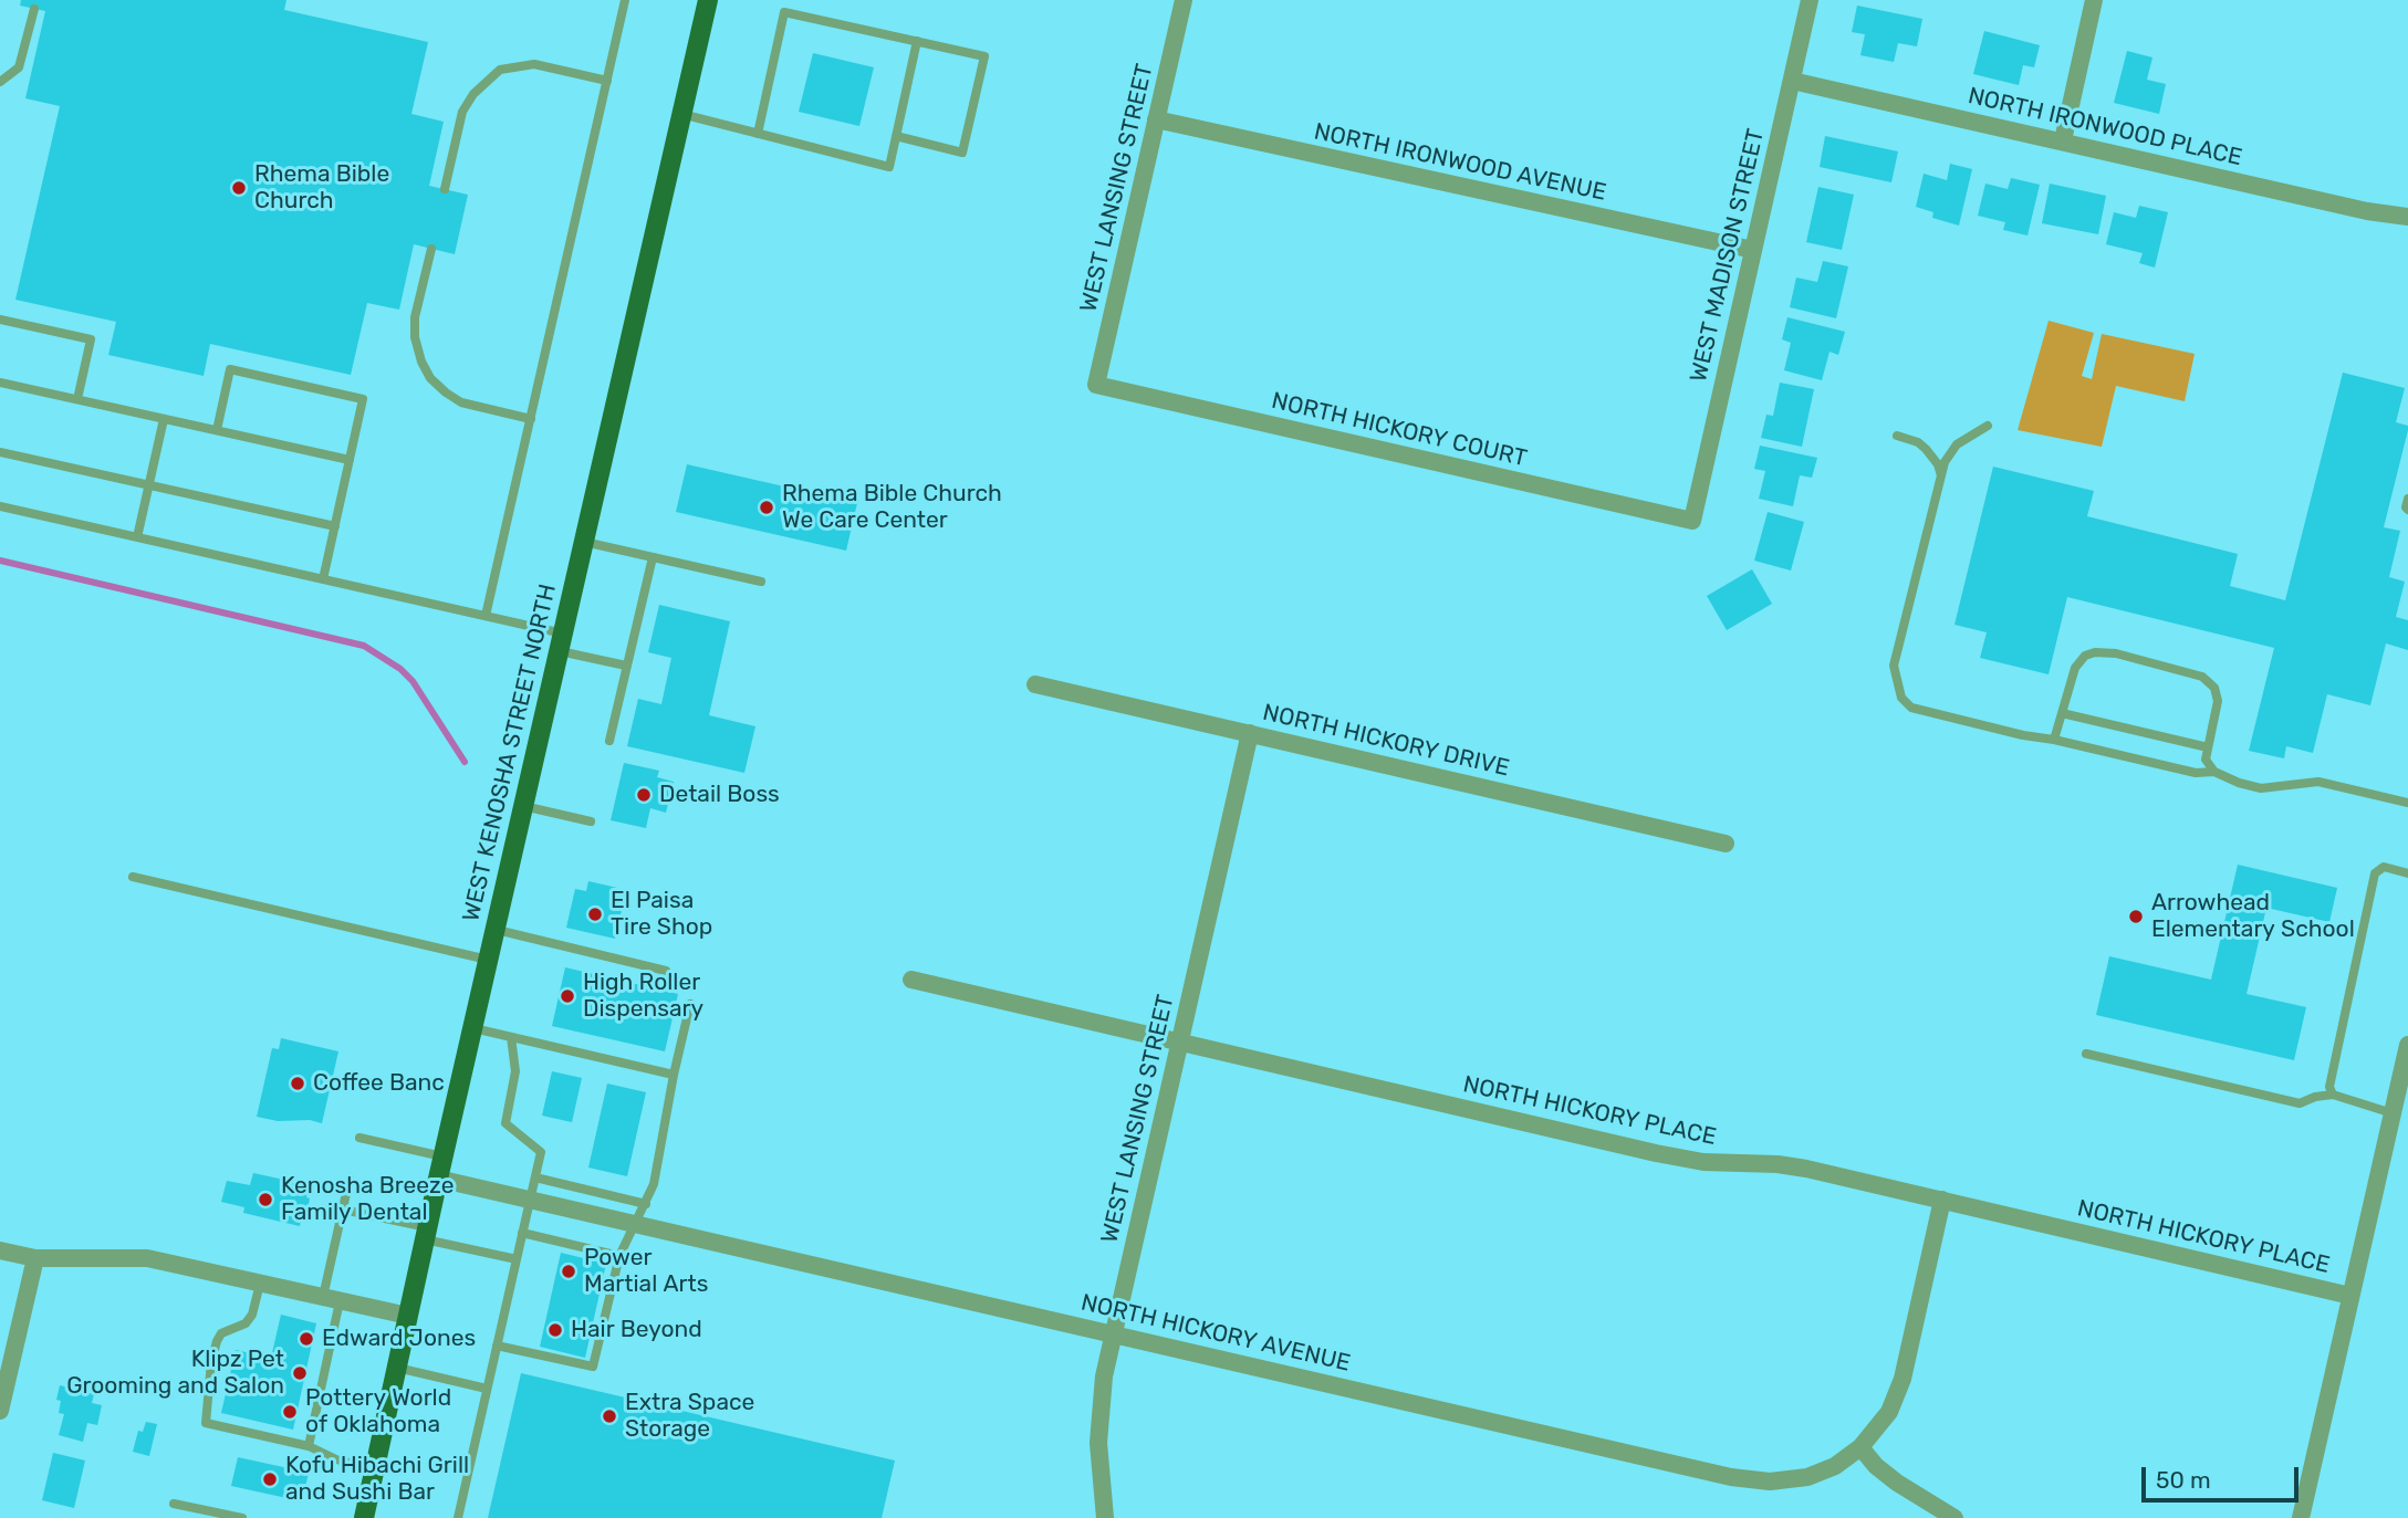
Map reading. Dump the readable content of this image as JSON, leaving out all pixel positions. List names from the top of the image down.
{
  "streets": {
    "main road": ["WEST KENOSHA STREET NORTH"],
    "street": [
      "NORTH IRONWOOD PLACE",
      "NORTH IRONWOOD AVENUE",
      "WEST LANSING STREET",
      "WEST MADISON STREET",
      "NORTH HICKORY COURT",
      "NORTH HICKORY DRIVE",
      "NORTH HICKORY PLACE",
      "NORTH HICKORY AVENUE"
    ]
  },
  "crossings": [
    ["NORTH IRONWOOD PLACE", "WEST MADISON STREET"],
    ["NORTH IRONWOOD AVENUE", "WEST LANSING STREET"],
    ["NORTH IRONWOOD AVENUE", "WEST MADISON STREET"],
    ["WEST LANSING STREET", "NORTH HICKORY COURT"],
    ["WEST LANSING STREET", "NORTH HICKORY DRIVE"],
    ["WEST LANSING STREET", "NORTH HICKORY PLACE"],
    ["WEST LANSING STREET", "NORTH HICKORY AVENUE"],
    ["WEST MADISON STREET", "NORTH HICKORY COURT"],
    ["WEST KENOSHA STREET NORTH", "NORTH HICKORY AVENUE"]
  ],
  "places": [
    "Rhema Bible Church",
    "Rhema Bible Church We Care Center",
    "Detail Boss",
    "El Paisa Tire Shop",
    "Arrowhead Elementary School",
    "High Roller Dispensary",
    "Coffee Banc",
    "Kenosha Breeze Family Dental",
    "Power Martial Arts",
    "Hair Beyond",
    "Edward Jones",
    "Klipz Pet Grooming and Salon",
    "Pottery World of Oklahoma",
    "Extra Space Storage",
    "Kofu Hibachi Grill and Sushi Bar"
  ],
  "scale_bar": "50 m"
}
